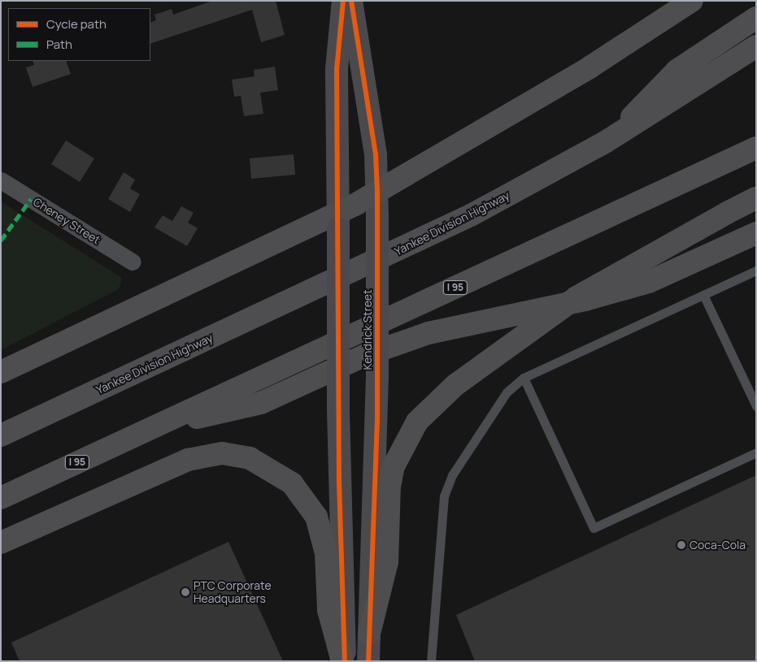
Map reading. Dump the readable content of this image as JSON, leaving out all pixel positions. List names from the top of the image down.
{
  "streets": {
    "highway": ["Yankee Division Highway", "I 95"],
    "main road": ["Kendrick Street"],
    "street": ["Cheney Street"]
  },
  "places": ["Coca-Cola", "PTC Corporate Headquarters"],
  "legend": ["Cycle path", "Path"]
}
